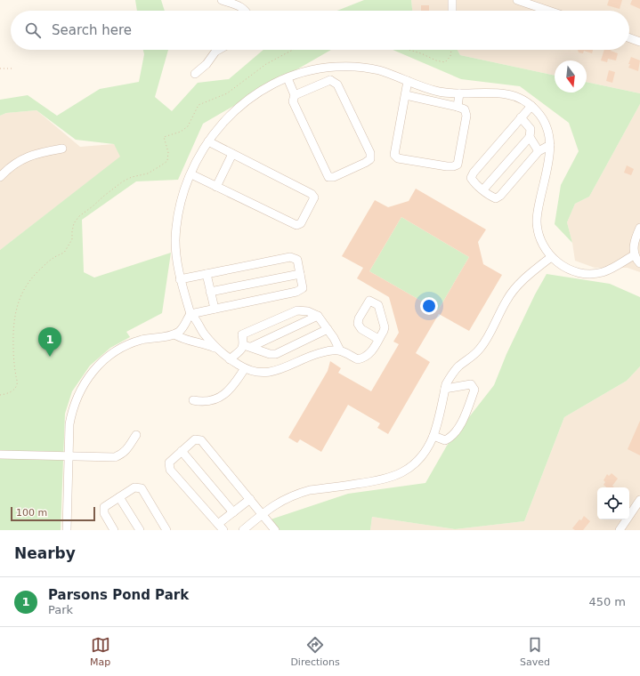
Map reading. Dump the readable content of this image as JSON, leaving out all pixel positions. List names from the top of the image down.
{
  "scale_bar": "100 m",
  "north": "bottom",
  "page": {
    "search": "Search here",
    "pins": "1",
    "scale": "100 m",
    "heading": "Nearby",
    "list": [
      {
        "mark": "1",
        "name": "Parsons Pond Park",
        "note": "Park",
        "value": "450 m"
      }
    ],
    "nav": ["Map", "Directions", "Saved"]
  }
}
